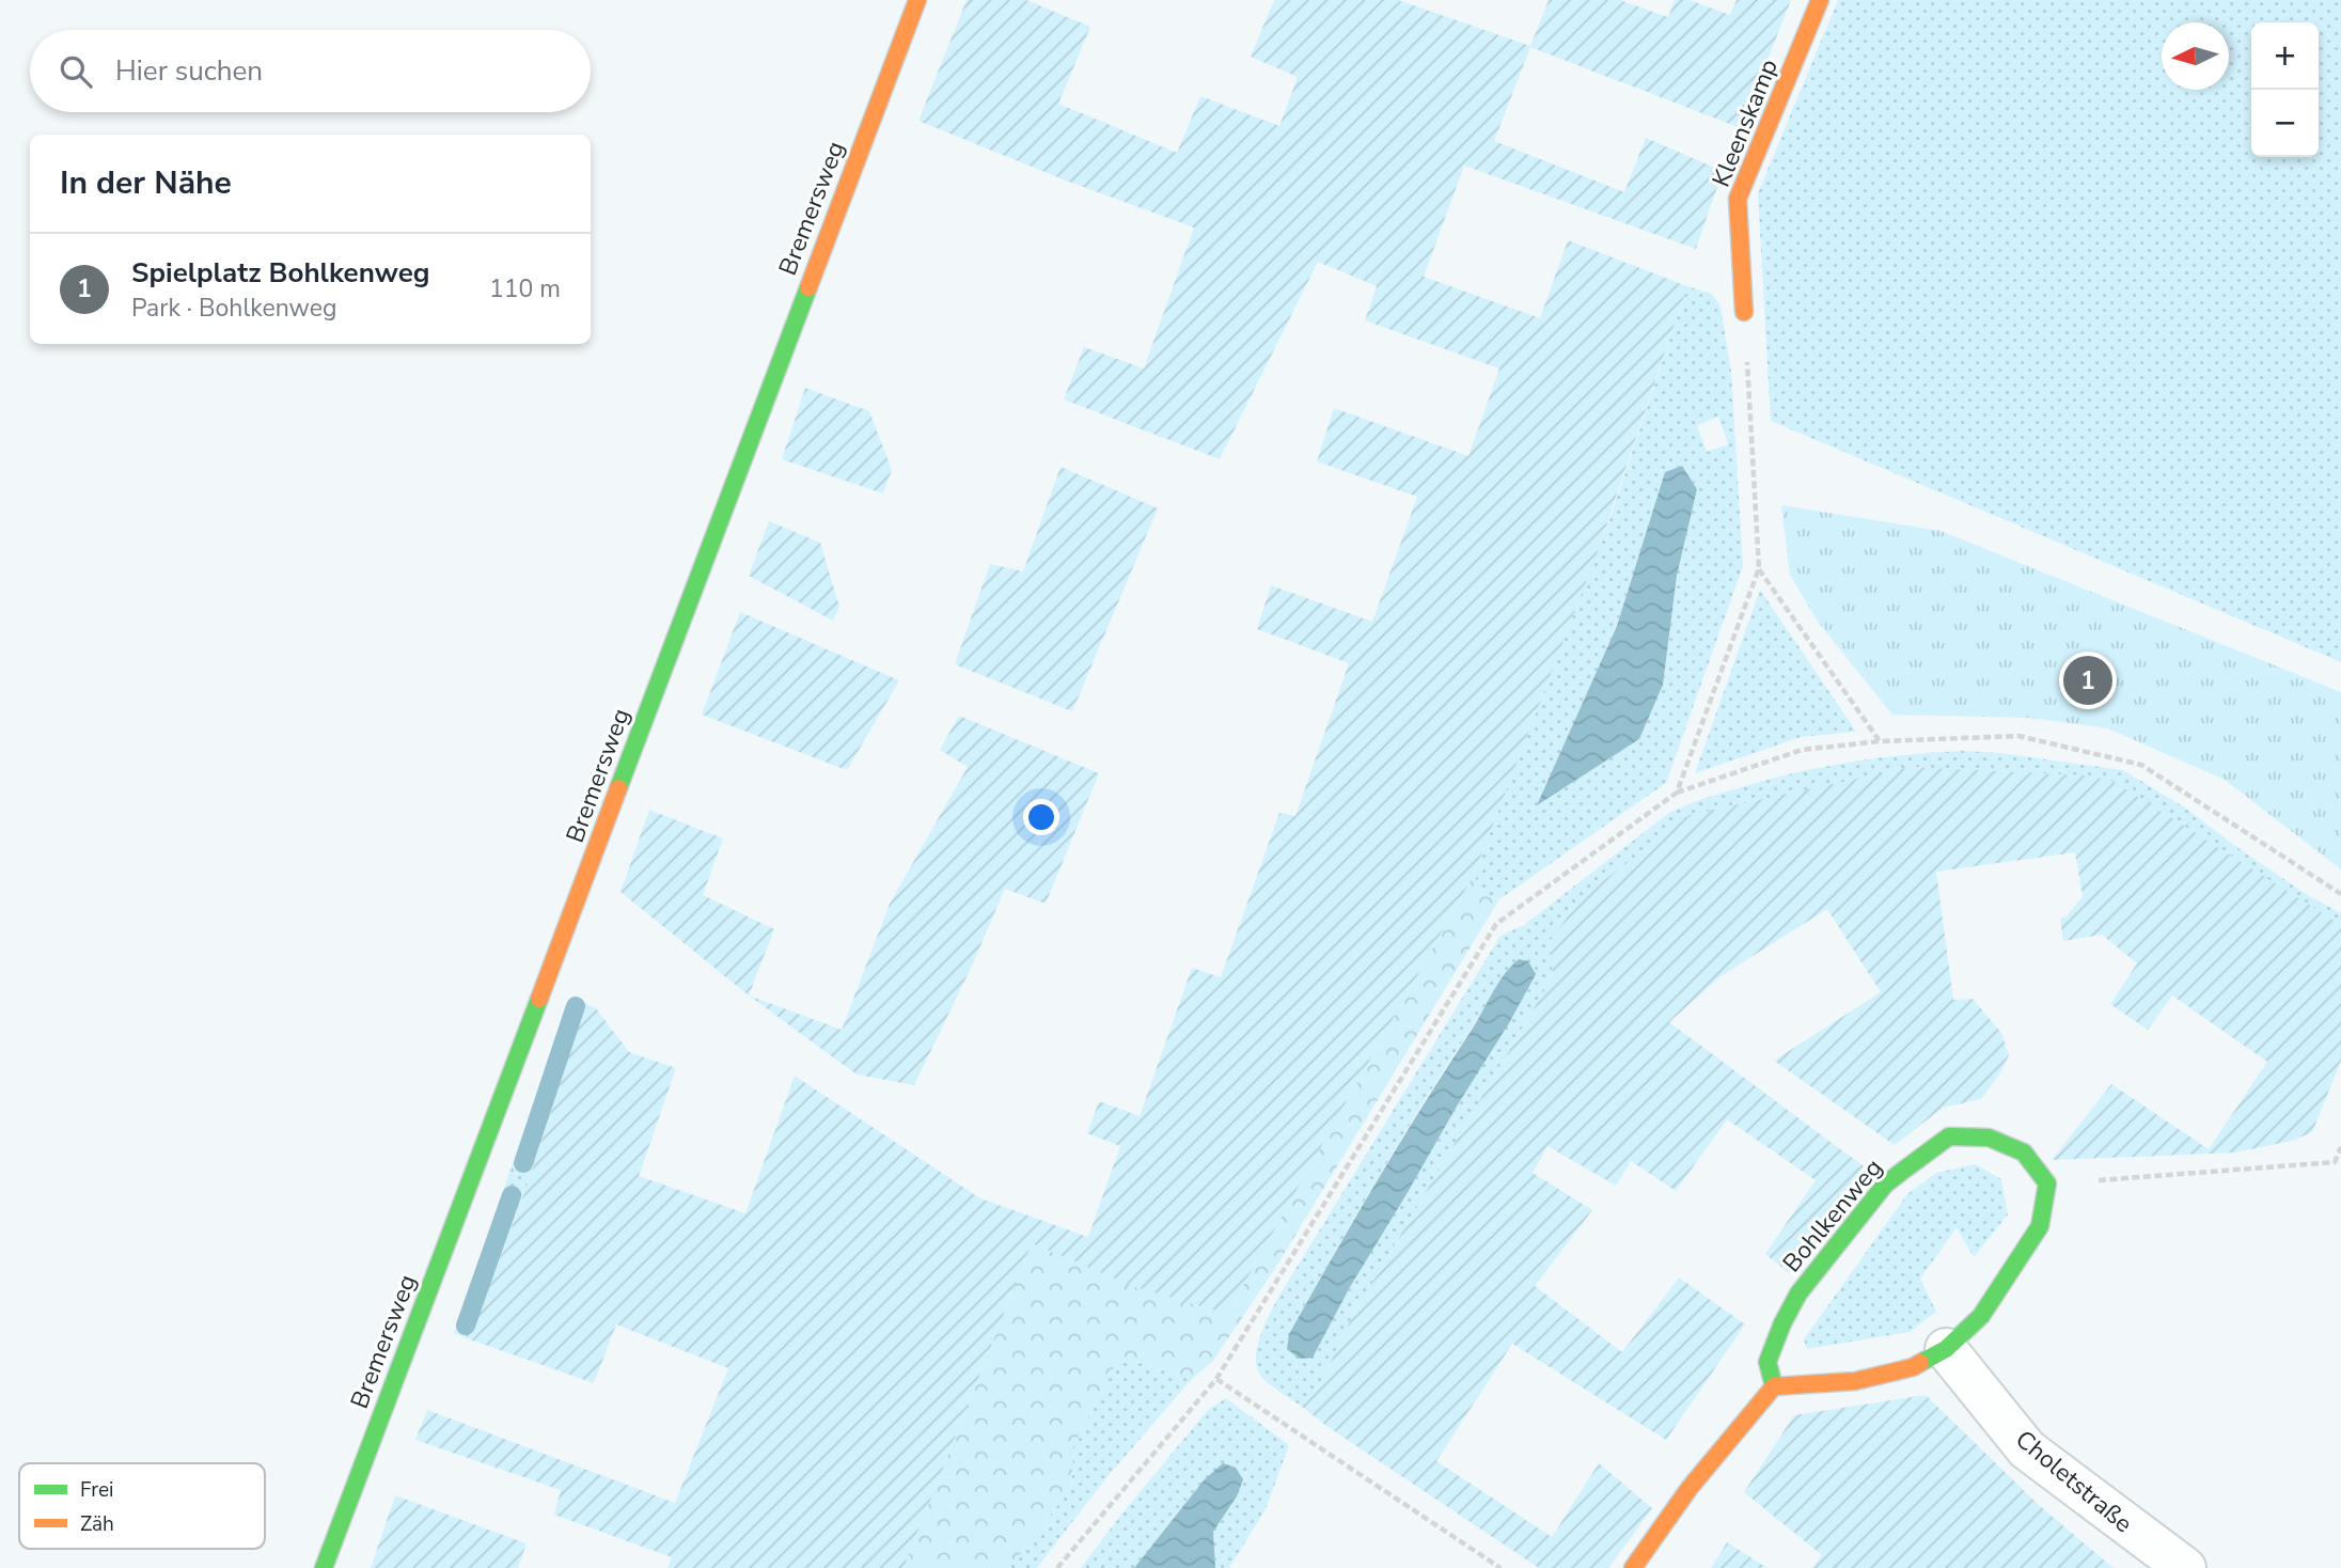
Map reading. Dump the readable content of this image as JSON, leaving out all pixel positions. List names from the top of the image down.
{
  "streets": {
    "street": [
      "Kleenskamp",
      "Bremersweg",
      "Bohlkenweg",
      "Choletstraße"
    ]
  },
  "legend": ["Frei", "Zäh"],
  "north": "left",
  "page": {
    "map_buttons": ["+", "−"],
    "search": "Hier suchen",
    "heading": "In der Nähe",
    "list": [
      {
        "mark": "1",
        "name": "Spielplatz Bohlkenweg",
        "note": "Park · Bohlkenweg",
        "value": "110 m"
      }
    ],
    "pins": "1"
  }
}
